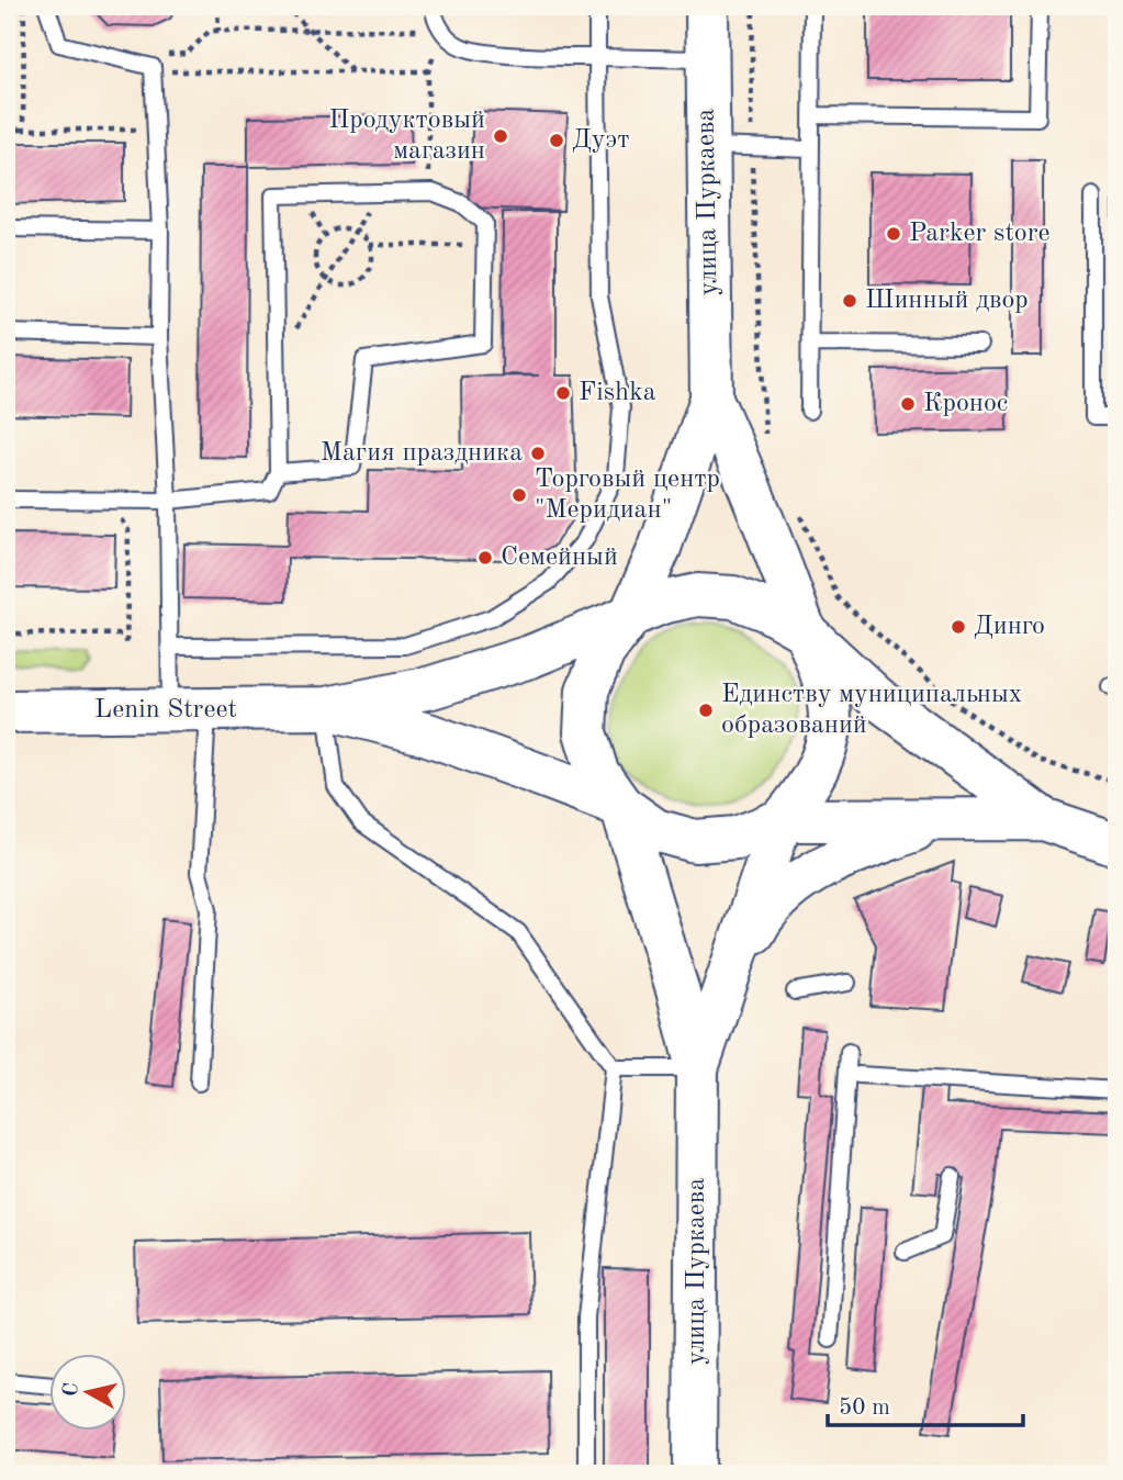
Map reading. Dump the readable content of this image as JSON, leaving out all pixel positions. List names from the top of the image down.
{
  "streets": {
    "main road": ["улица Пуркаева", "Lenin Street"]
  },
  "places": [
    "Продуктовый магазин",
    "Дуэт",
    "Parker store",
    "Шинный двор",
    "Fishka",
    "Кронос",
    "Магия праздника",
    "Торговый центр \"Меридиан\"",
    "Семейный",
    "Динго",
    "Единству муниципальных образований"
  ],
  "scale_bar": "50 m",
  "north": "left"
}
